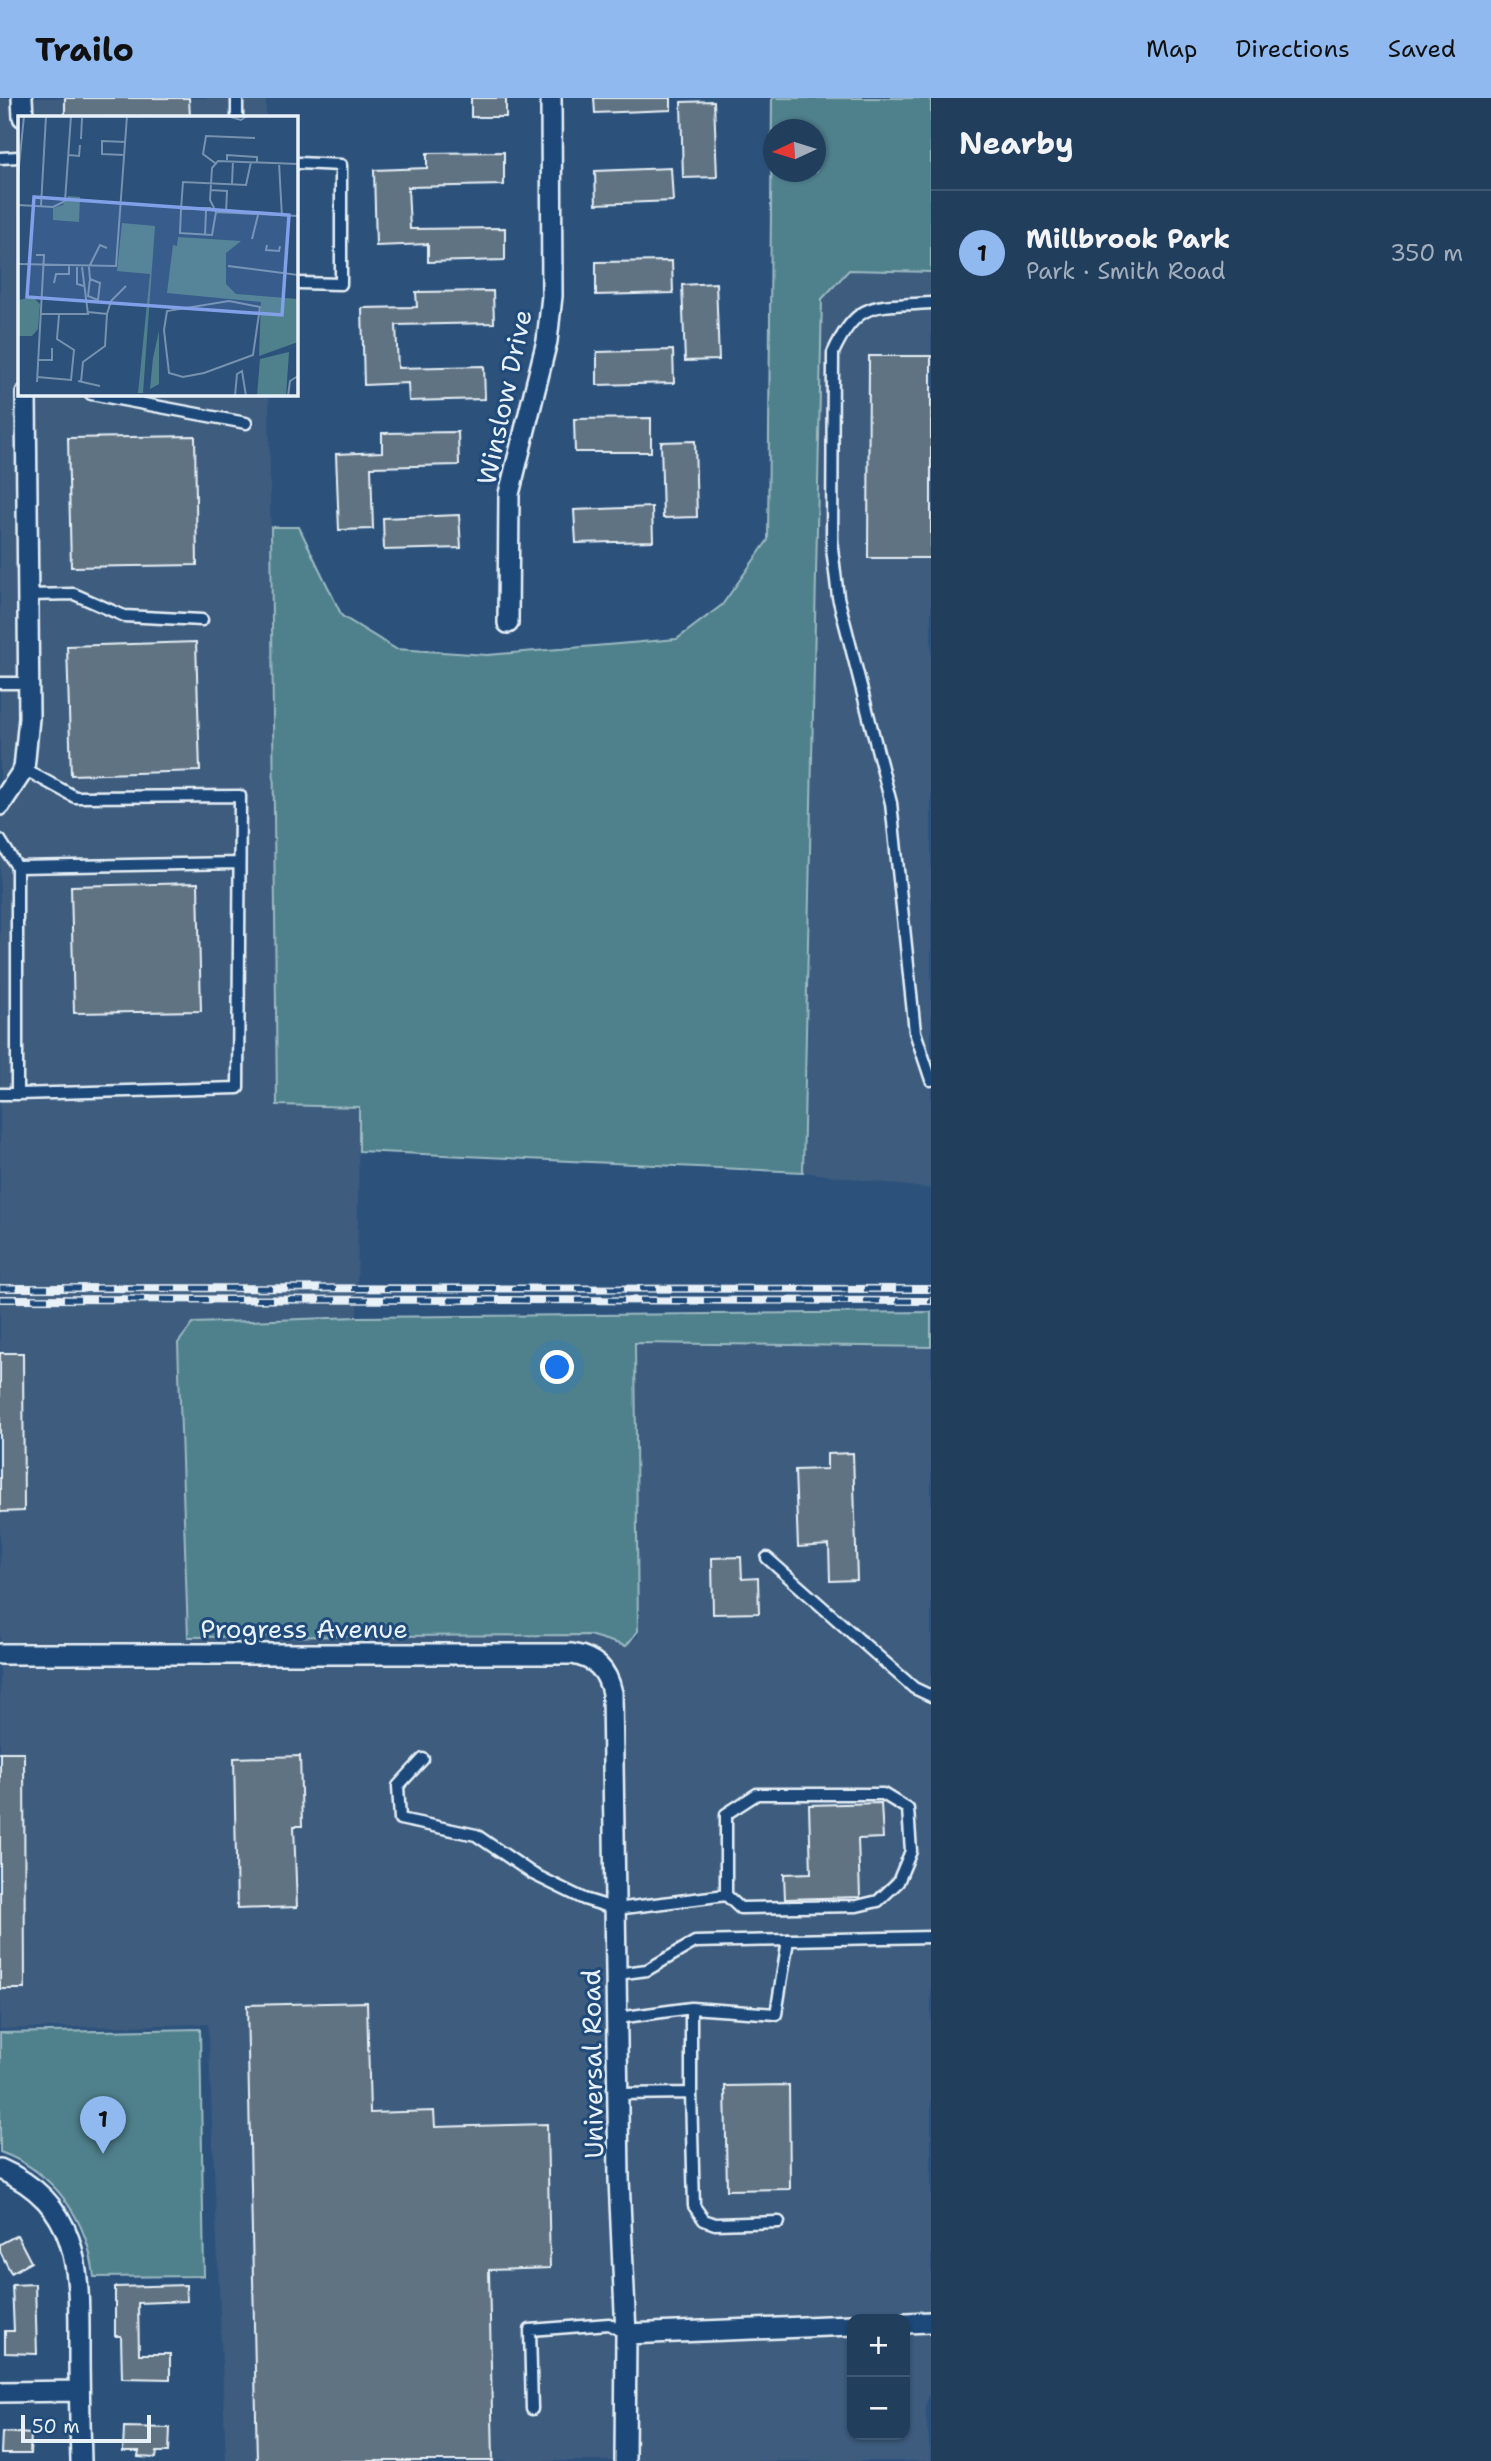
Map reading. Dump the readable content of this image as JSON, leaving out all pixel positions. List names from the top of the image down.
{
  "streets": {
    "street": ["Winslow Drive", "Progress Avenue", "Universal Road"]
  },
  "crossings": [
    ["Progress Avenue", "Universal Road"]
  ],
  "scale_bar": "50 m",
  "north": "left",
  "page": {
    "header": "Trailo",
    "nav": ["Map", "Directions", "Saved"],
    "heading": "Nearby",
    "list": [
      {
        "mark": "1",
        "name": "Millbrook Park",
        "note": "Park · Smith Road",
        "value": "350 m"
      }
    ],
    "pins": "1",
    "map_buttons": ["+", "−"],
    "scale": "50 m"
  }
}
